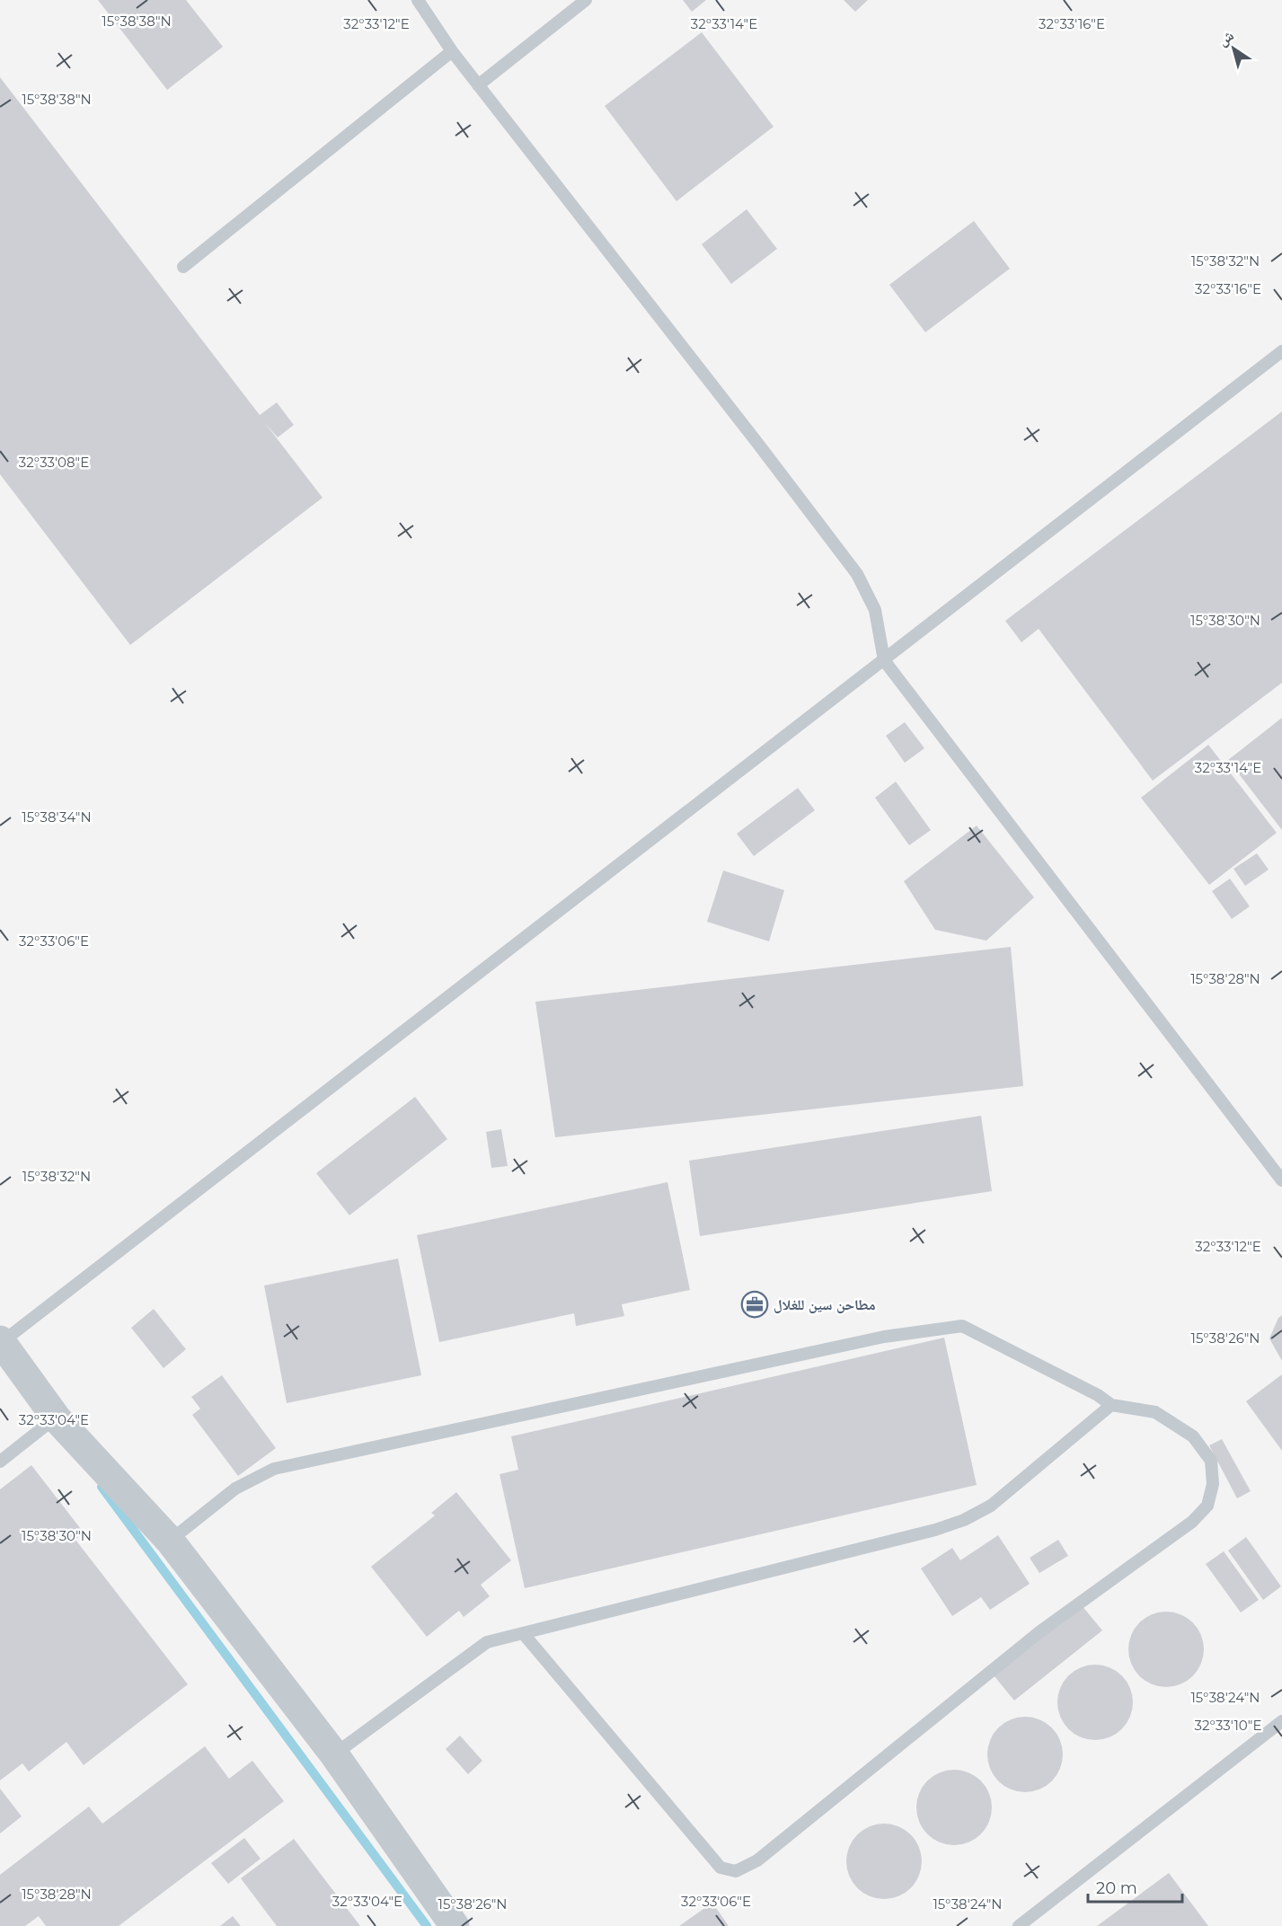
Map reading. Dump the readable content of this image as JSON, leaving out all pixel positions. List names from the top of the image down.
{
  "places": {
    "office": ["مطاحن سين للغلال"]
  },
  "scale_bar": "20 m",
  "north": "top left",
  "coordinates": [
    "15°38'38\"N",
    "32°33'12\"E",
    "32°33'14\"E",
    "32°33'16\"E",
    "15°38'32\"N",
    "32°33'08\"E",
    "15°38'30\"N",
    "15°38'34\"N",
    "32°33'06\"E",
    "15°38'28\"N",
    "15°38'26\"N",
    "32°33'04\"E",
    "15°38'24\"N",
    "32°33'10\"E"
  ]
}
